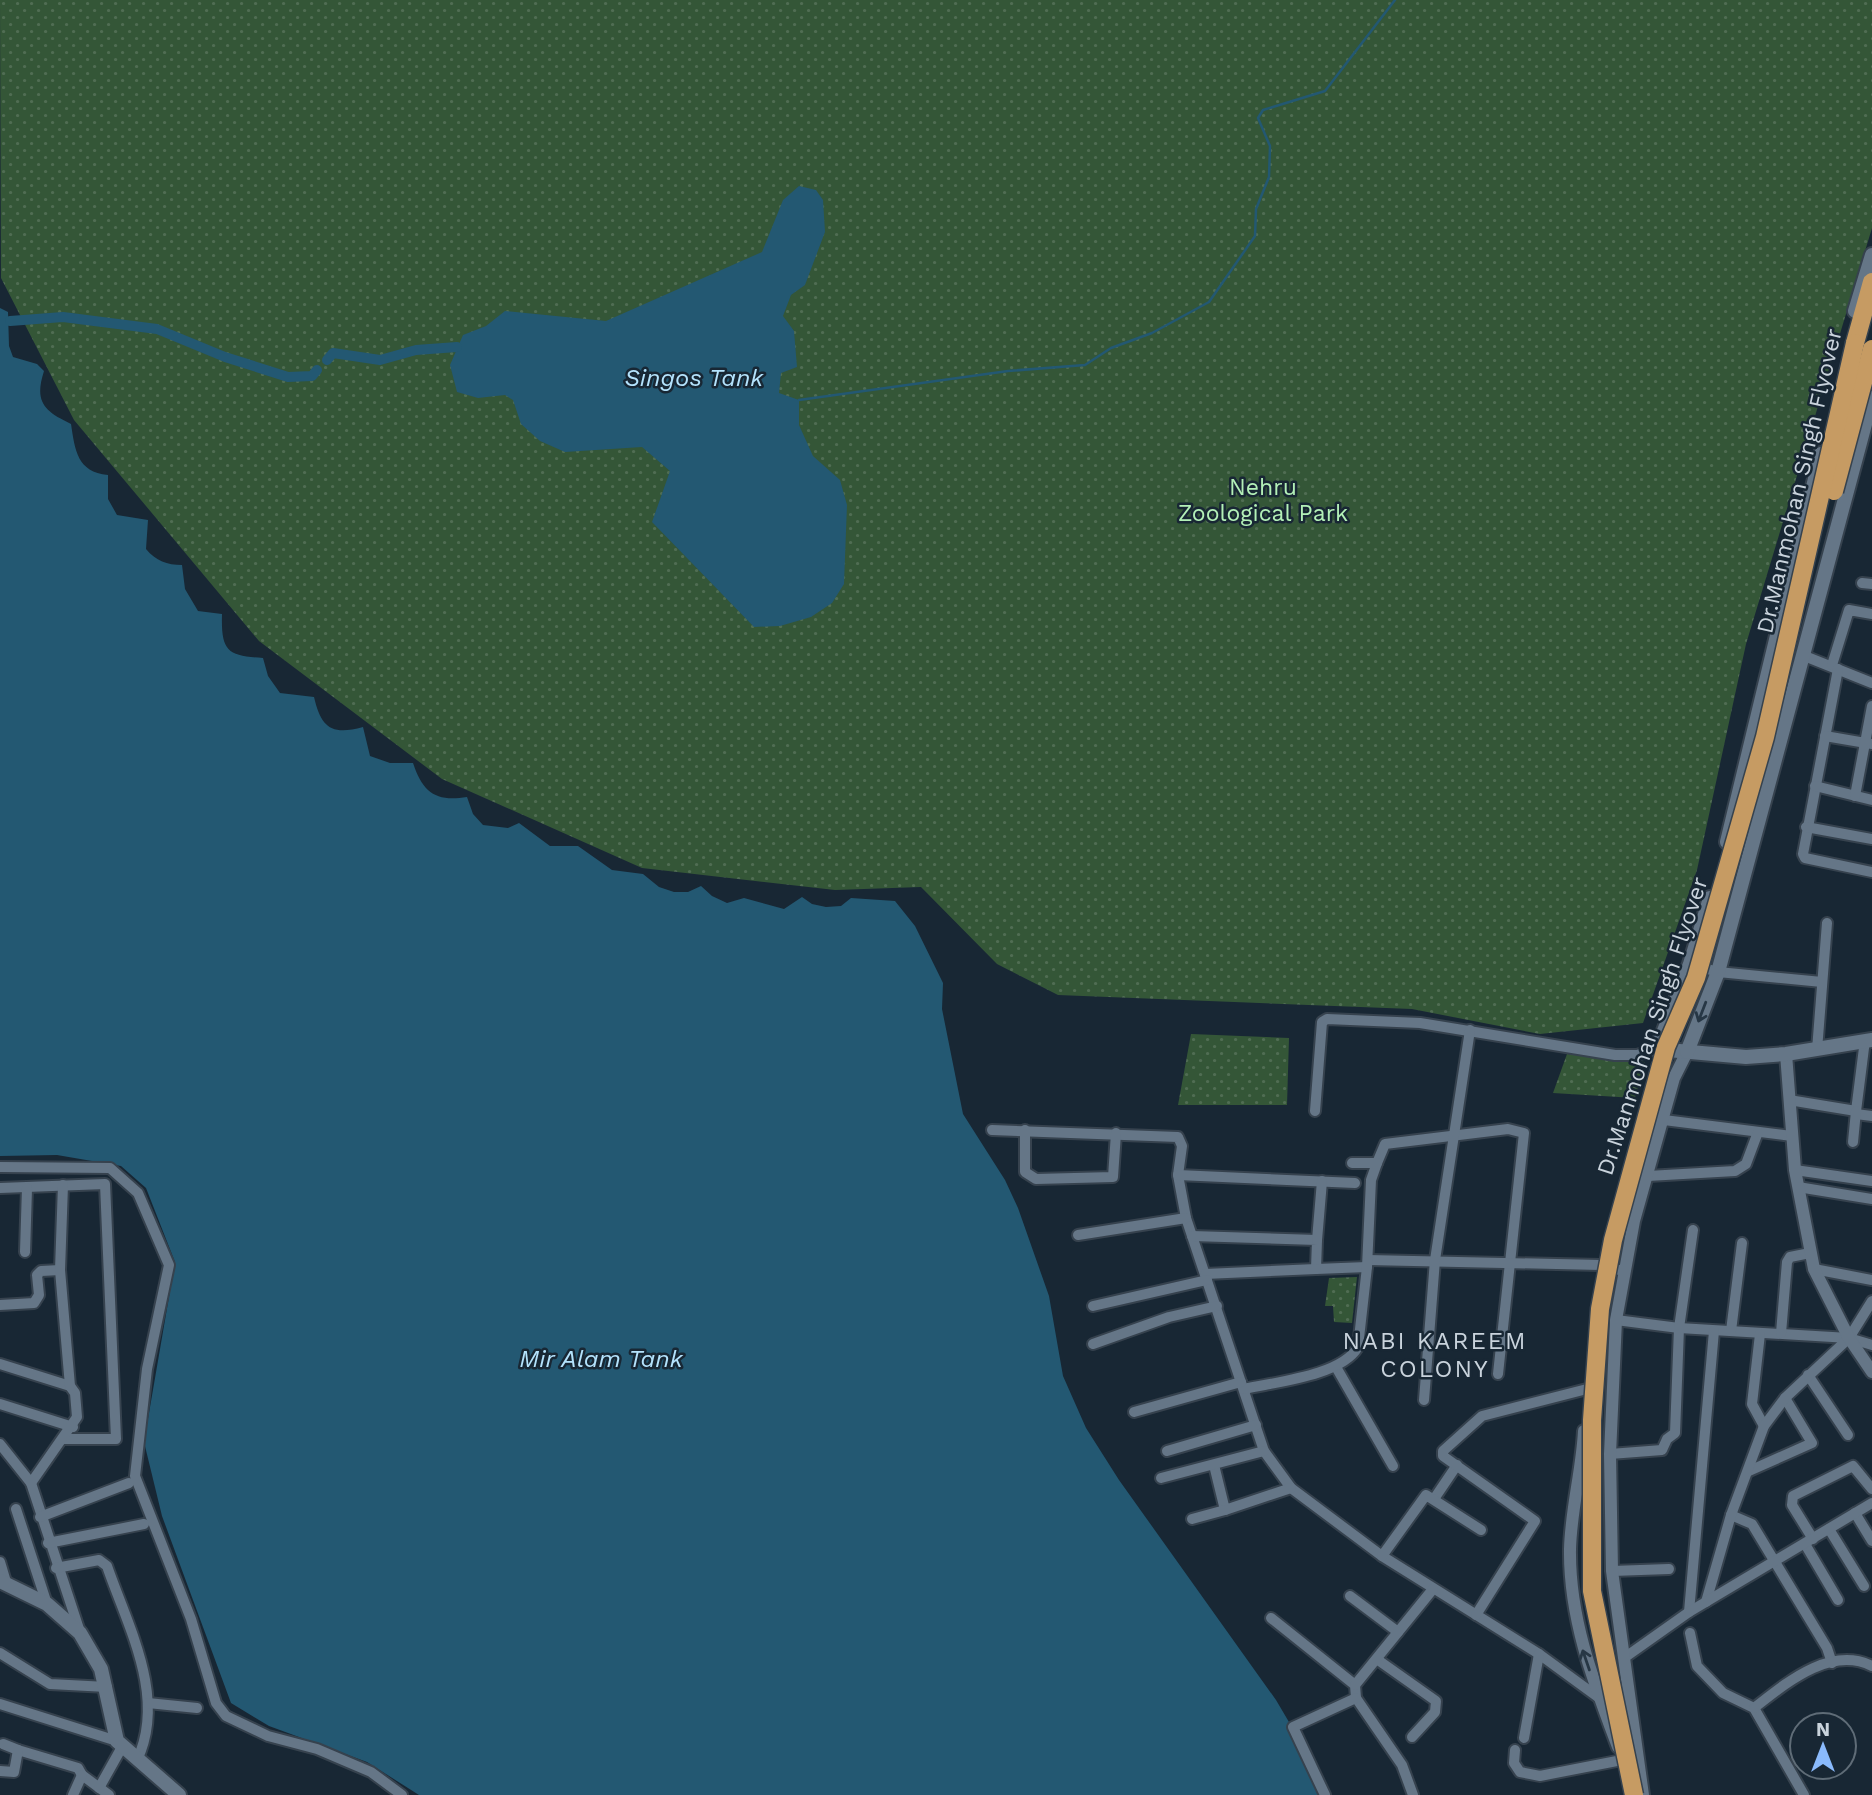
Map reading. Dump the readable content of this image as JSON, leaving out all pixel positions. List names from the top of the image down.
{
  "streets": {
    "highway": ["Dr.Manmohan Singh Flyover"]
  },
  "districts": ["NABI KAREEM COLONY"],
  "water": ["Singos Tank", "Mir Alam Tank"],
  "parks": ["Nehru Zoological Park"],
  "north": "top"
}
